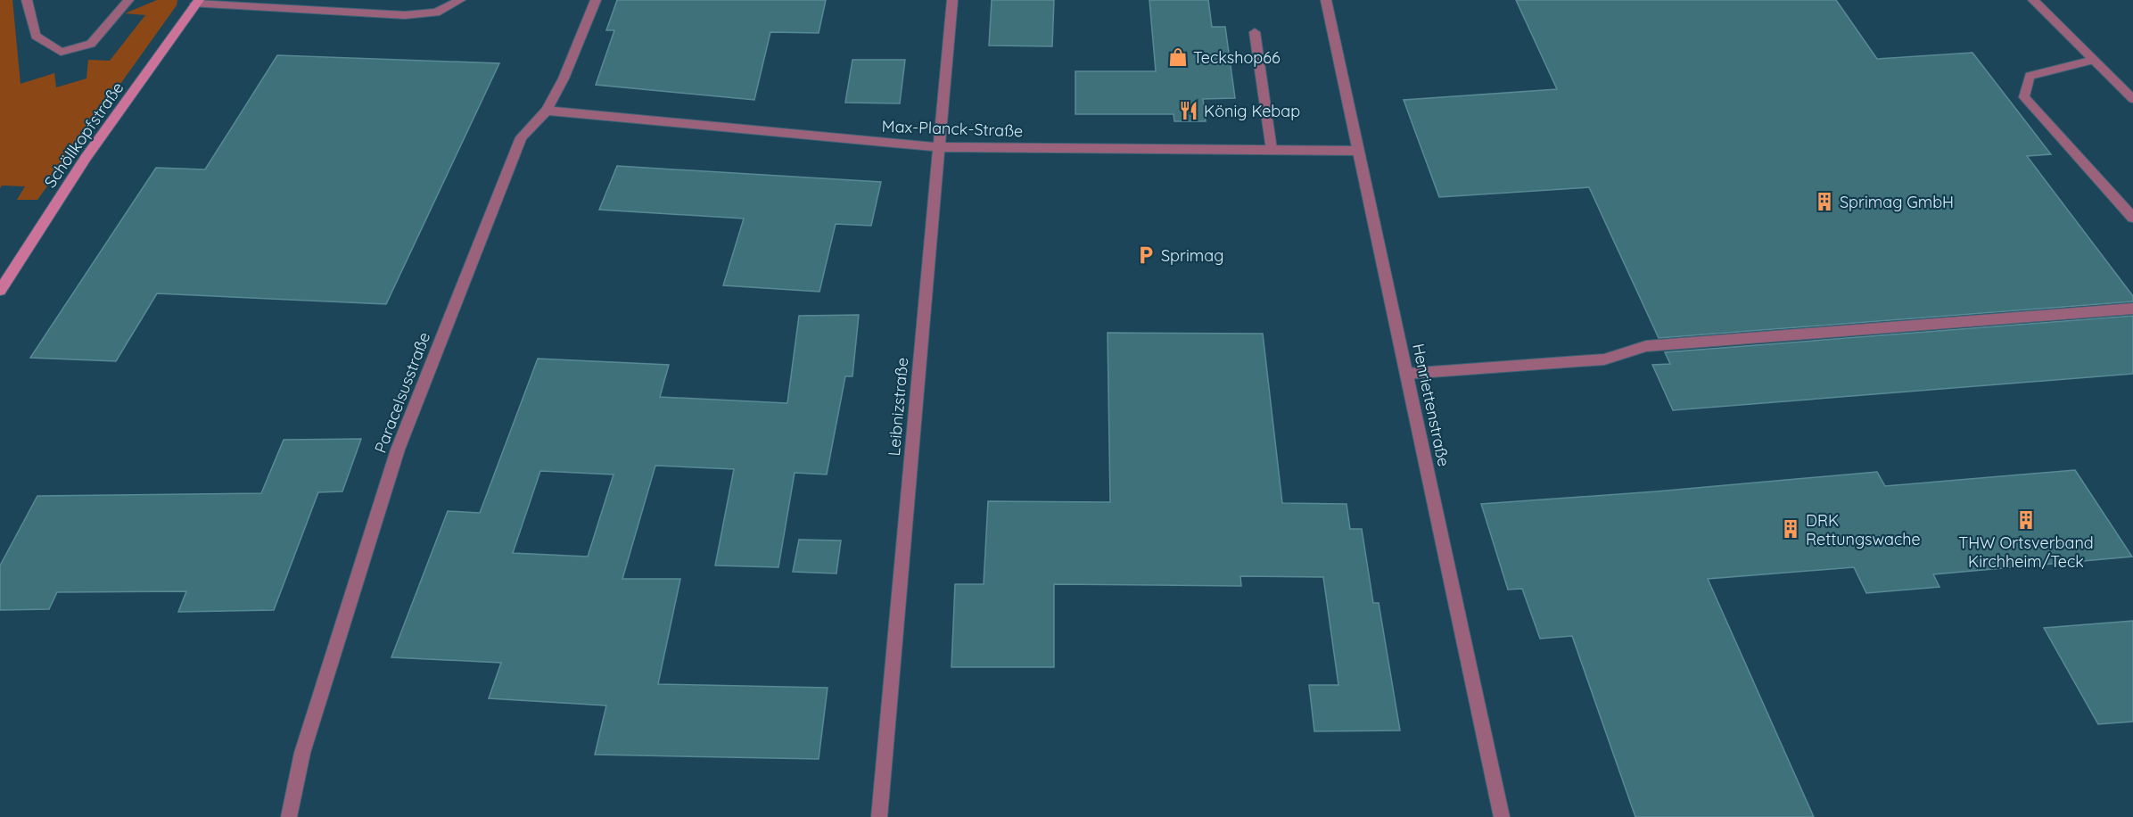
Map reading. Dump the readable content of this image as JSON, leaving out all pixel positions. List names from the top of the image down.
{
  "streets": {
    "main road": ["Schöllkopfstraße"],
    "street": [
      "Max-Planck-Straße",
      "Paracelsusstraße",
      "Henriettenstraße",
      "Leibnizstraße"
    ]
  },
  "crossings": [
    ["Max-Planck-Straße", "Paracelsusstraße"],
    ["Max-Planck-Straße", "Henriettenstraße"],
    ["Max-Planck-Straße", "Leibnizstraße"]
  ],
  "places": {
    "shop": ["Teckshop66"],
    "restaurant": ["König Kebap"],
    "building": ["Sprimag GmbH", "THW Ortsverband Kirchheim/Teck", "DRK Rettungswache"],
    "parking": ["Sprimag"]
  }
}
